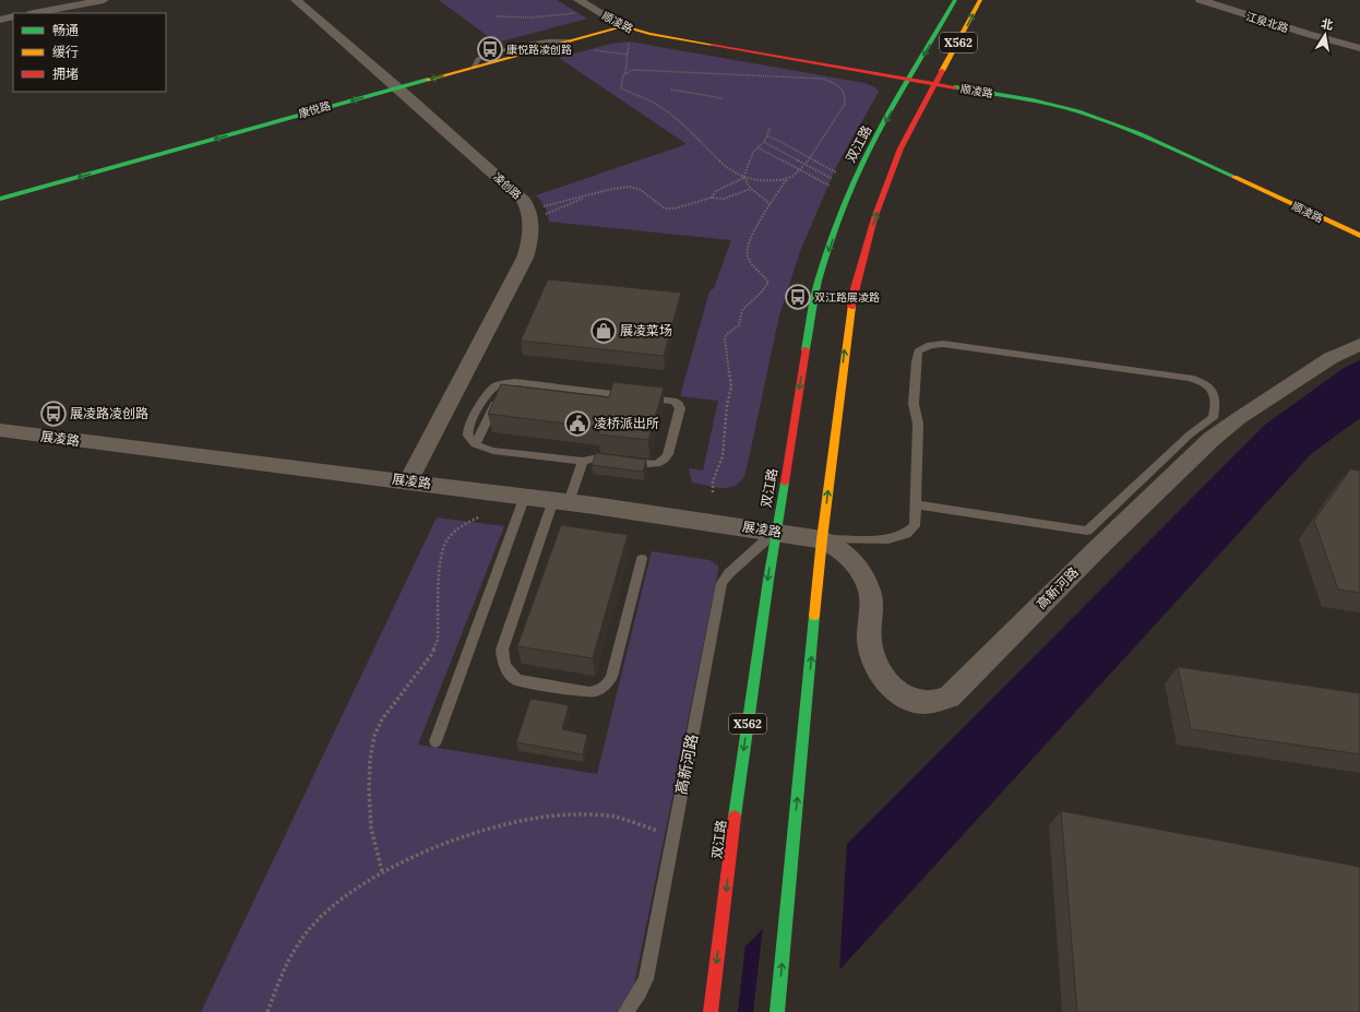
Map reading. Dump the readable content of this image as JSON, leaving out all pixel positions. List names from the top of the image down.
{
  "streets": {
    "main road": [
      "顺凌路",
      "X562",
      "康悦路",
      "双江路"
    ],
    "street": [
      "江泉北路",
      "凌创路",
      "展凌路",
      "高新河路"
    ]
  },
  "crossings": [
    ["顺凌路", "X562"],
    ["顺凌路", "康悦路"],
    ["顺凌路", "双江路"],
    ["X562", "展凌路"],
    ["X562", "高新河路"],
    ["康悦路", "凌创路"],
    ["双江路", "展凌路"],
    ["双江路", "高新河路"],
    ["凌创路", "展凌路"],
    ["展凌路", "高新河路"]
  ],
  "places": {
    "bus stop": ["康悦路凌创路", "双江路展凌路", "展凌路凌创路"],
    "shop": ["展凌菜场"],
    "public building": ["凌桥派出所"]
  },
  "legend": ["畅通", "缓行", "拥堵"],
  "north": "top"
}
